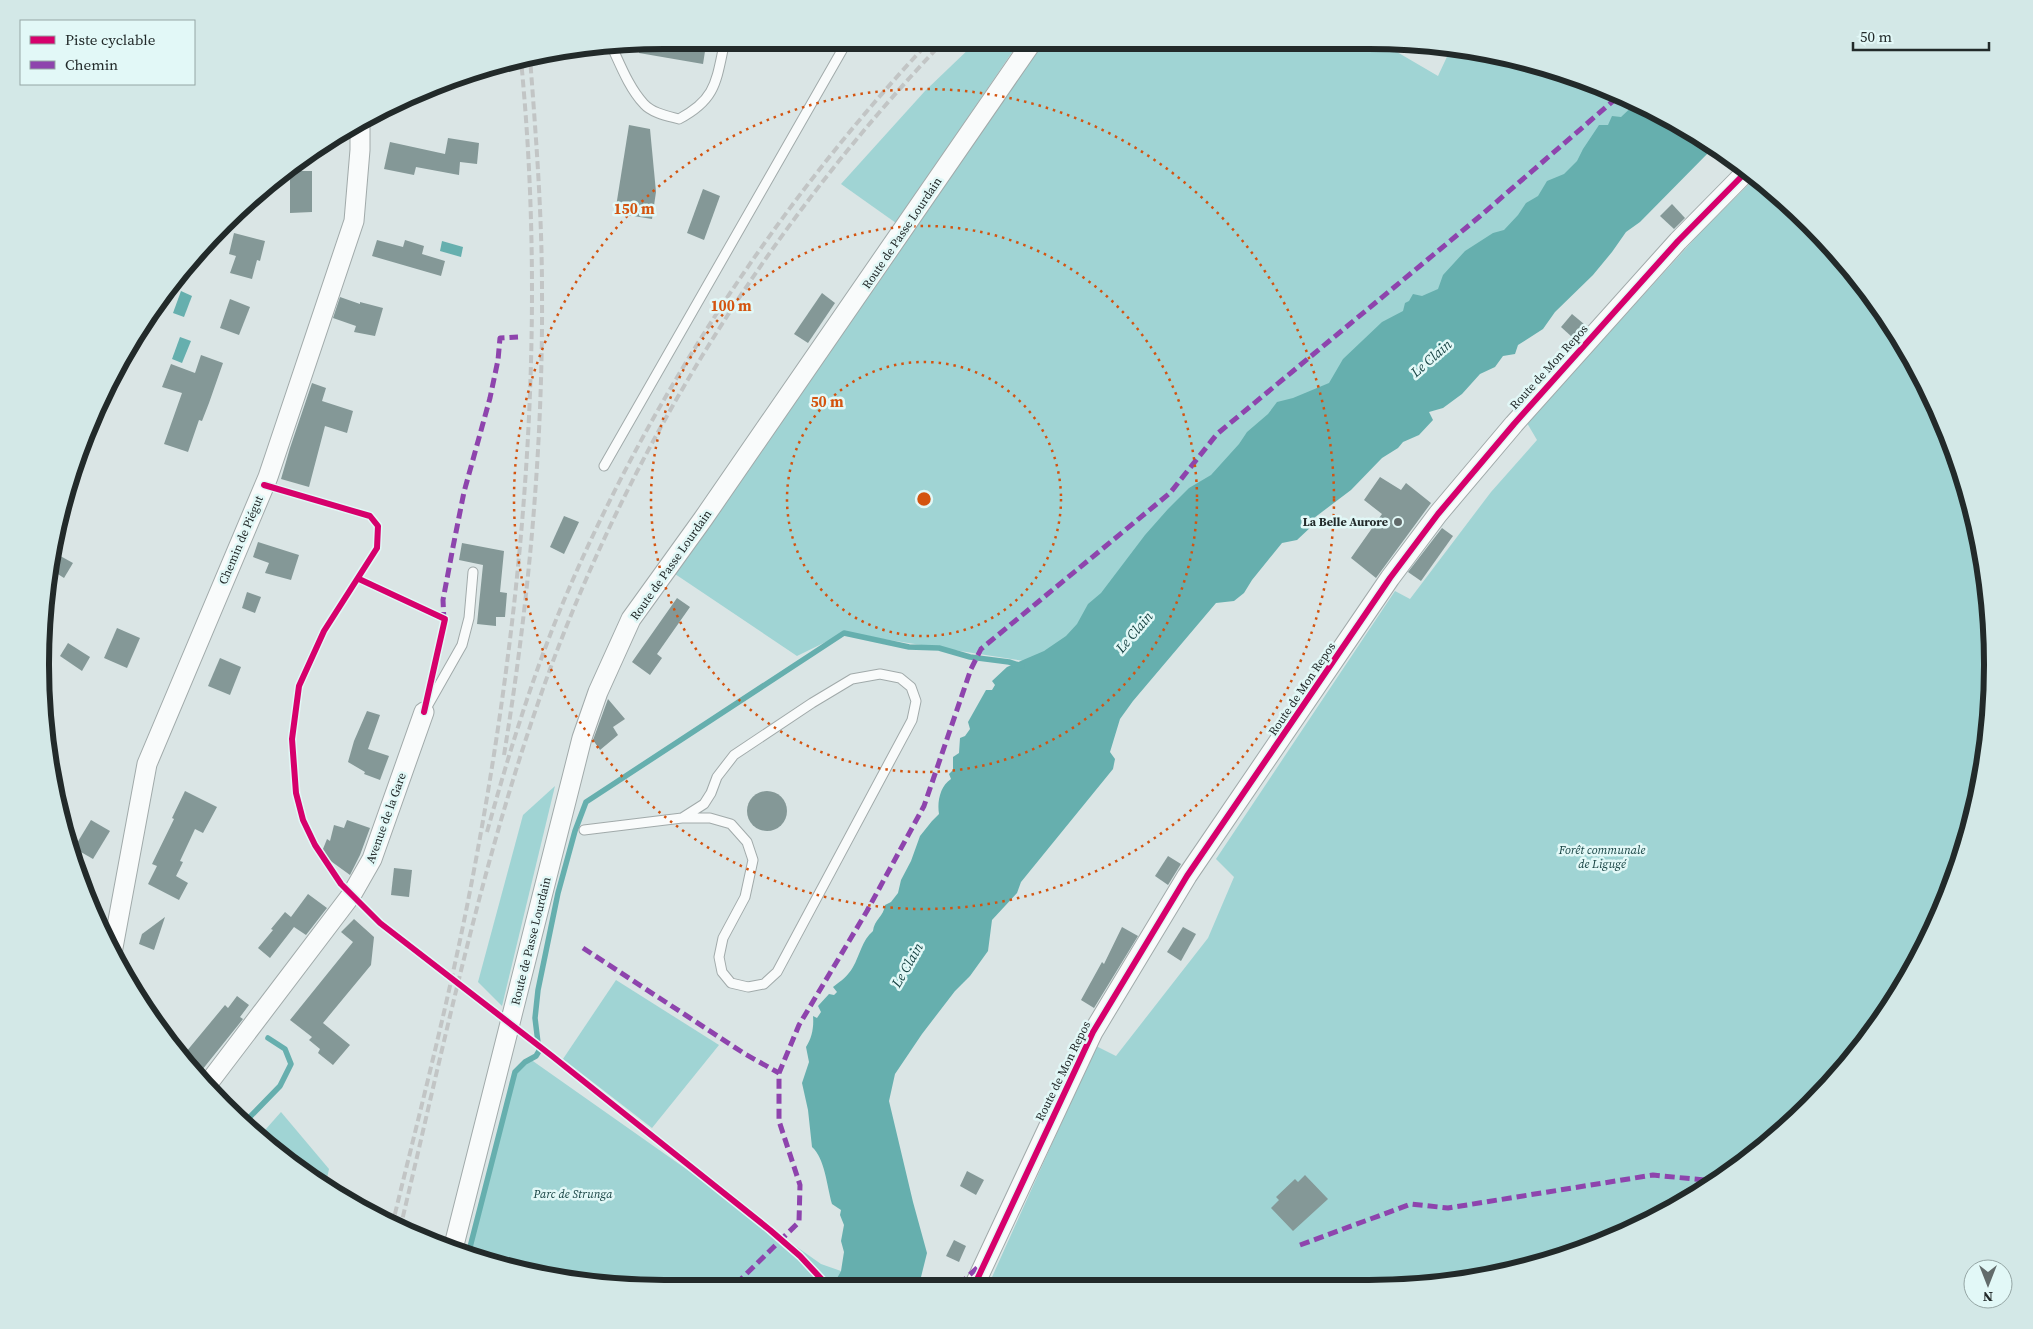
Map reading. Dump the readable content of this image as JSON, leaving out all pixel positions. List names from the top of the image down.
{
  "streets": {
    "street": [
      "Route de Passe Lourdain",
      "Route de Mon Repos",
      "Chemin de Piégut",
      "Avenue de la Gare"
    ]
  },
  "water": ["Le Clain"],
  "parks": ["Forêt communale de Ligugé", "Parc de Strunga"],
  "places": ["La Belle Aurore"],
  "legend": ["Piste cyclable", "Chemin"],
  "scale_bar": "50 m",
  "north": "bottom",
  "rings": ["150 m", "100 m", "50 m"]
}
